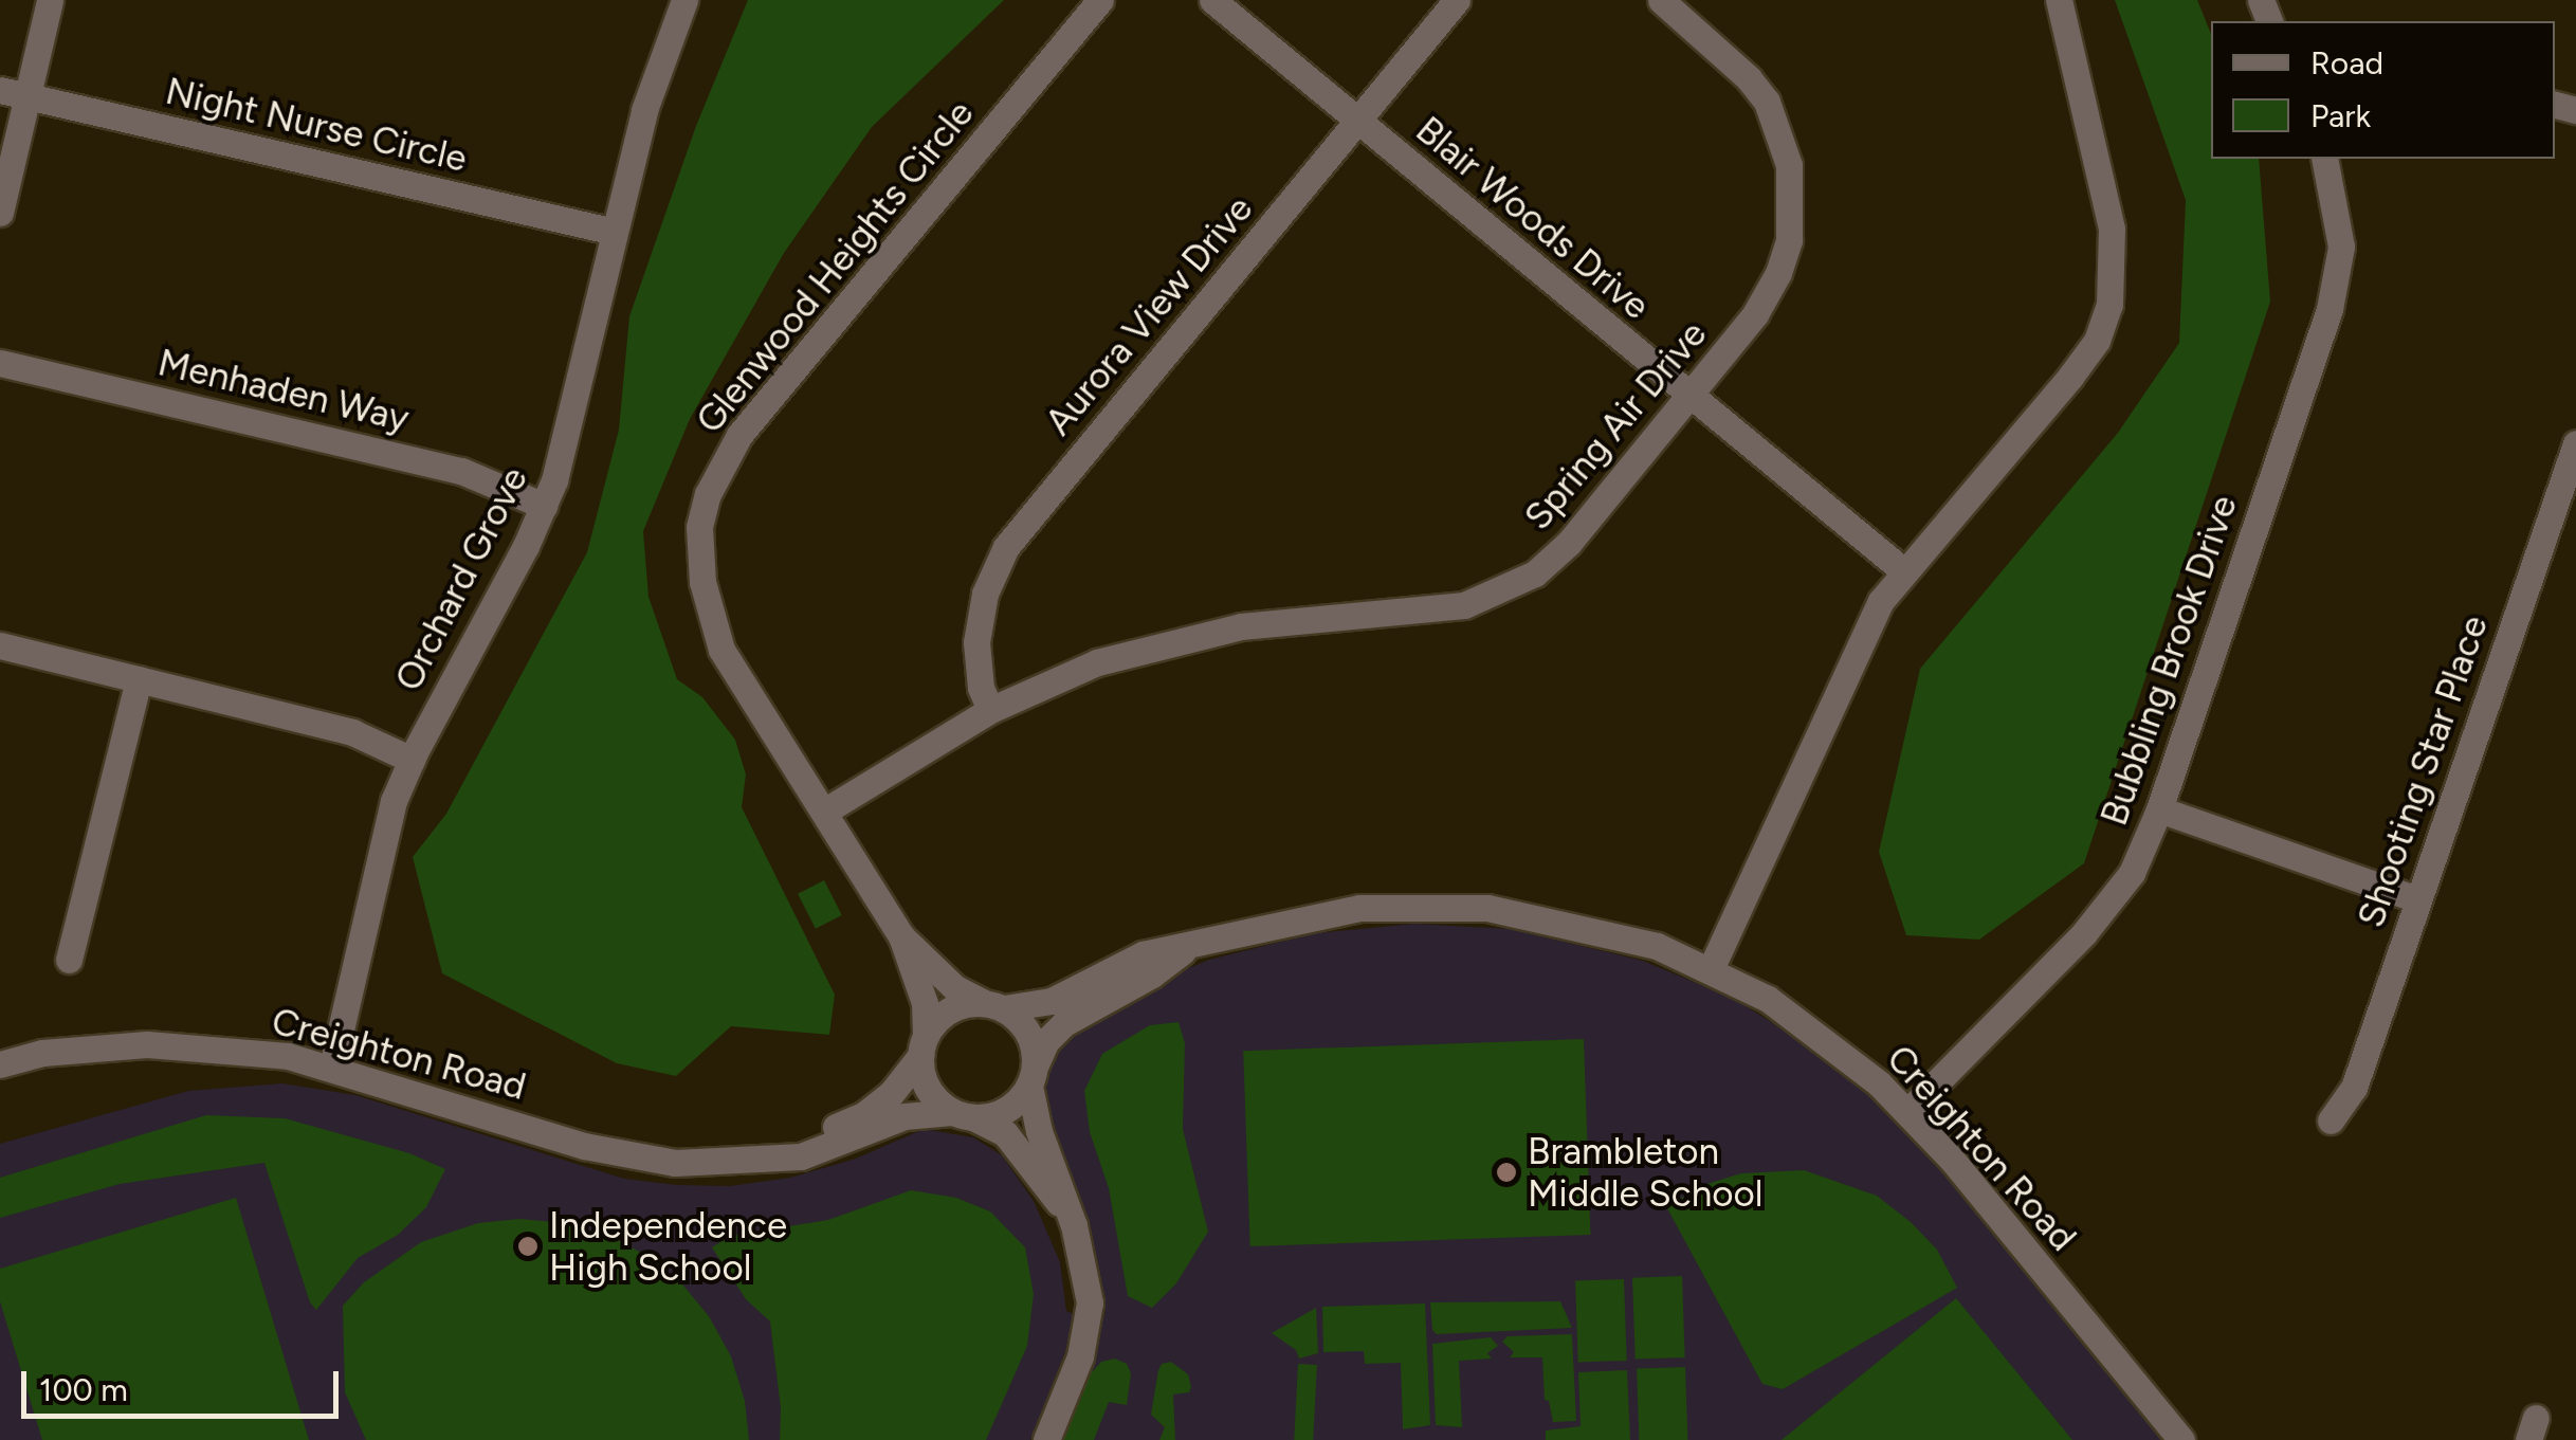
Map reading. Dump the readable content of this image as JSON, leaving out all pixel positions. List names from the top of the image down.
{
  "streets": {
    "street": [
      "Night Nurse Circle",
      "Blair Woods Drive",
      "Glenwood Heights Circle",
      "Aurora View Drive",
      "Menhaden Way",
      "Spring Air Drive",
      "Orchard Grove",
      "Bubbling Brook Drive",
      "Shooting Star Place",
      "Creighton Road"
    ]
  },
  "crossings": [
    ["Night Nurse Circle", "Orchard Grove"],
    ["Blair Woods Drive", "Aurora View Drive"],
    ["Blair Woods Drive", "Spring Air Drive"],
    ["Glenwood Heights Circle", "Spring Air Drive"],
    ["Glenwood Heights Circle", "Creighton Road"],
    ["Aurora View Drive", "Spring Air Drive"],
    ["Menhaden Way", "Orchard Grove"],
    ["Orchard Grove", "Creighton Road"],
    ["Bubbling Brook Drive", "Creighton Road"]
  ],
  "places": ["Brambleton Middle School", "Independence High School"],
  "legend": ["Road", "Park"],
  "scale_bar": "100 m"
}
